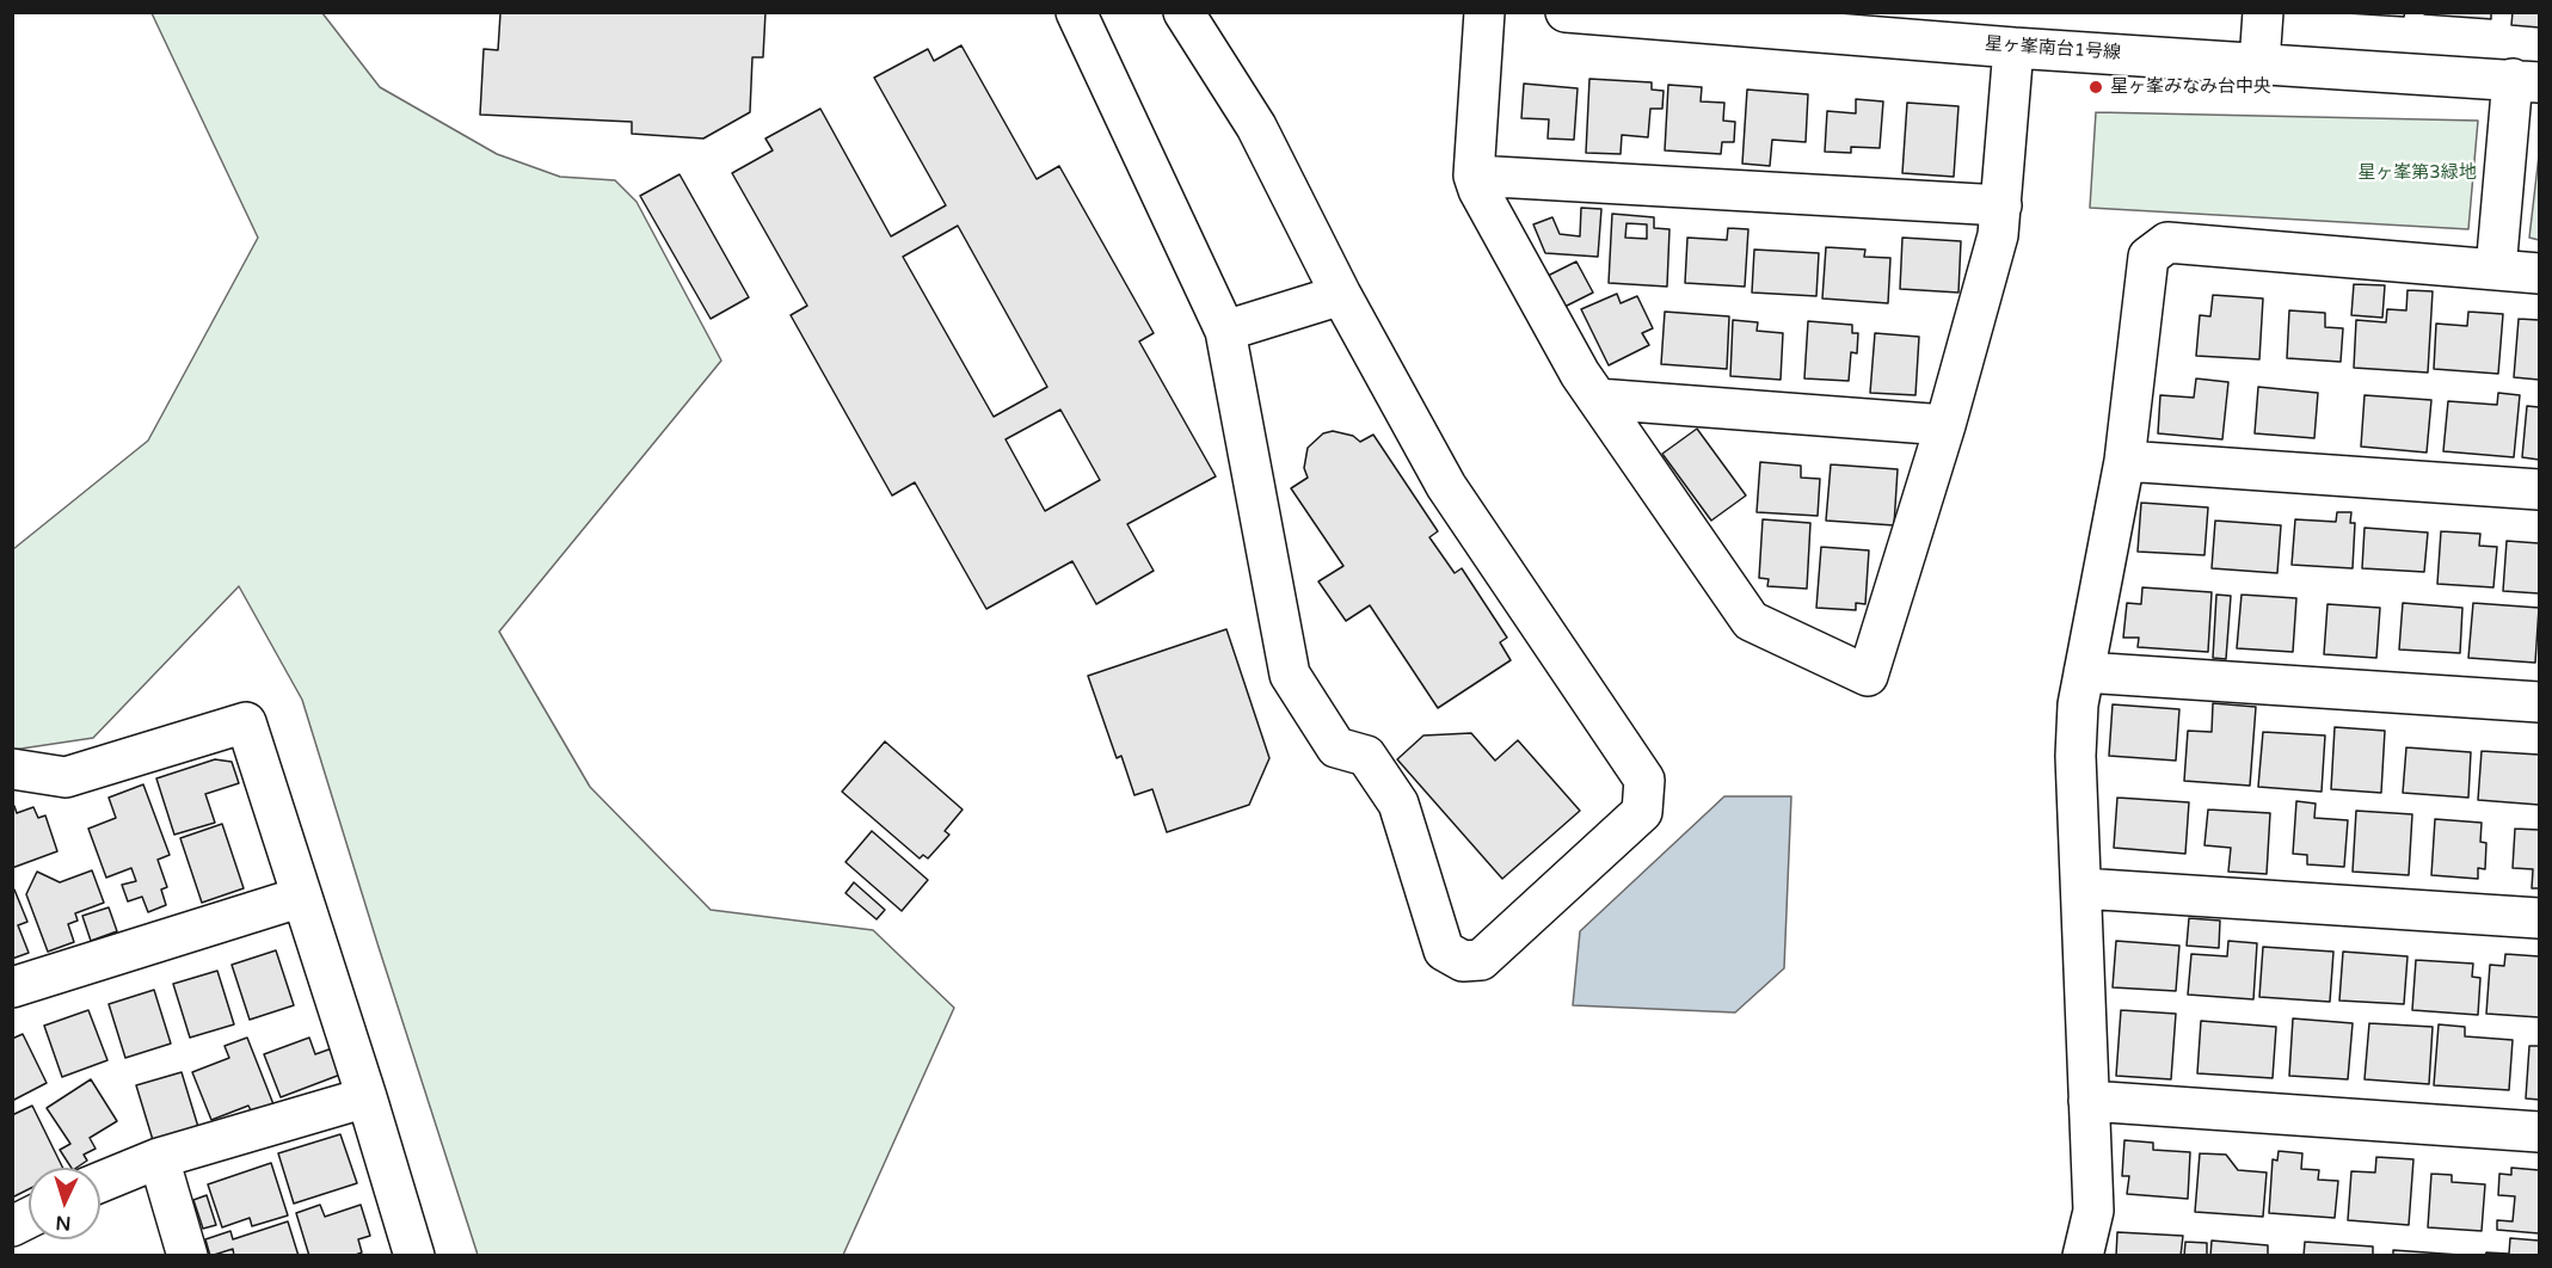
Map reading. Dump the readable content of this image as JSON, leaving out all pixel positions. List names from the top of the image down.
{
  "streets": {
    "street": ["星ヶ峯南台1号線"]
  },
  "parks": ["星ヶ峯第3緑地"],
  "places": ["星ヶ峯みなみ台中央"],
  "north": "bottom"
}
